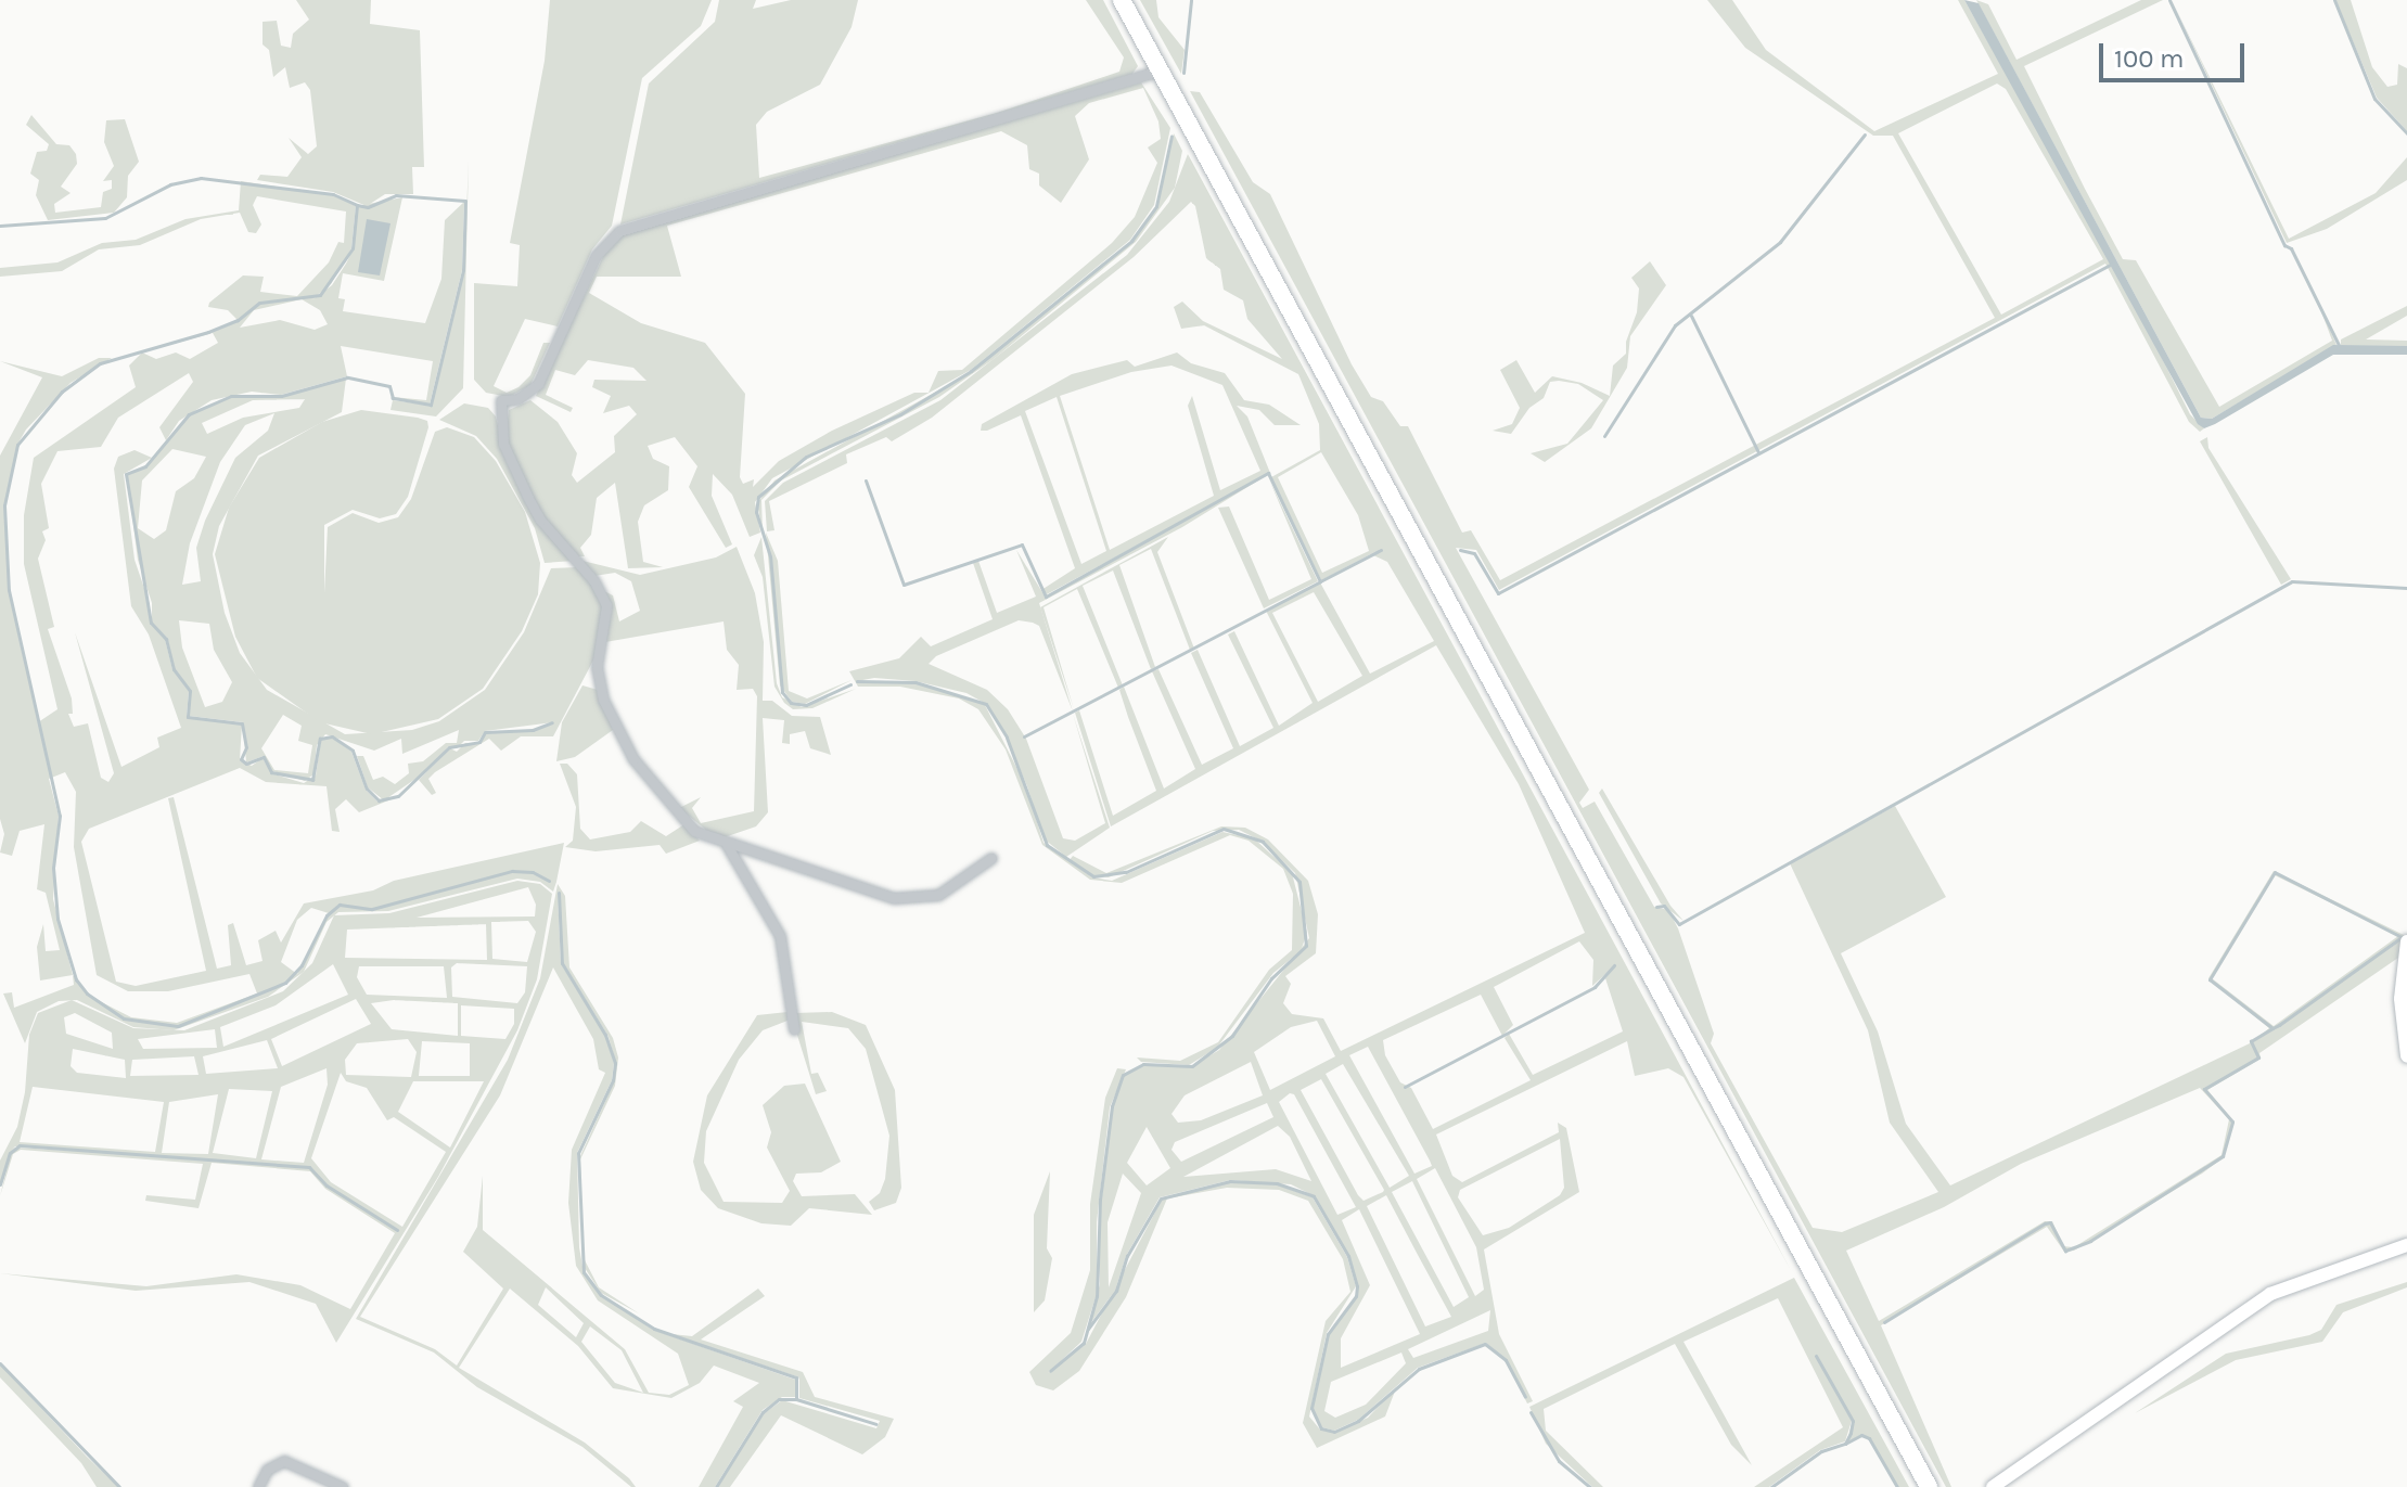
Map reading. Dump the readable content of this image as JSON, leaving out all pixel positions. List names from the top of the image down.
{
  "scale_bar": "100 m"
}
